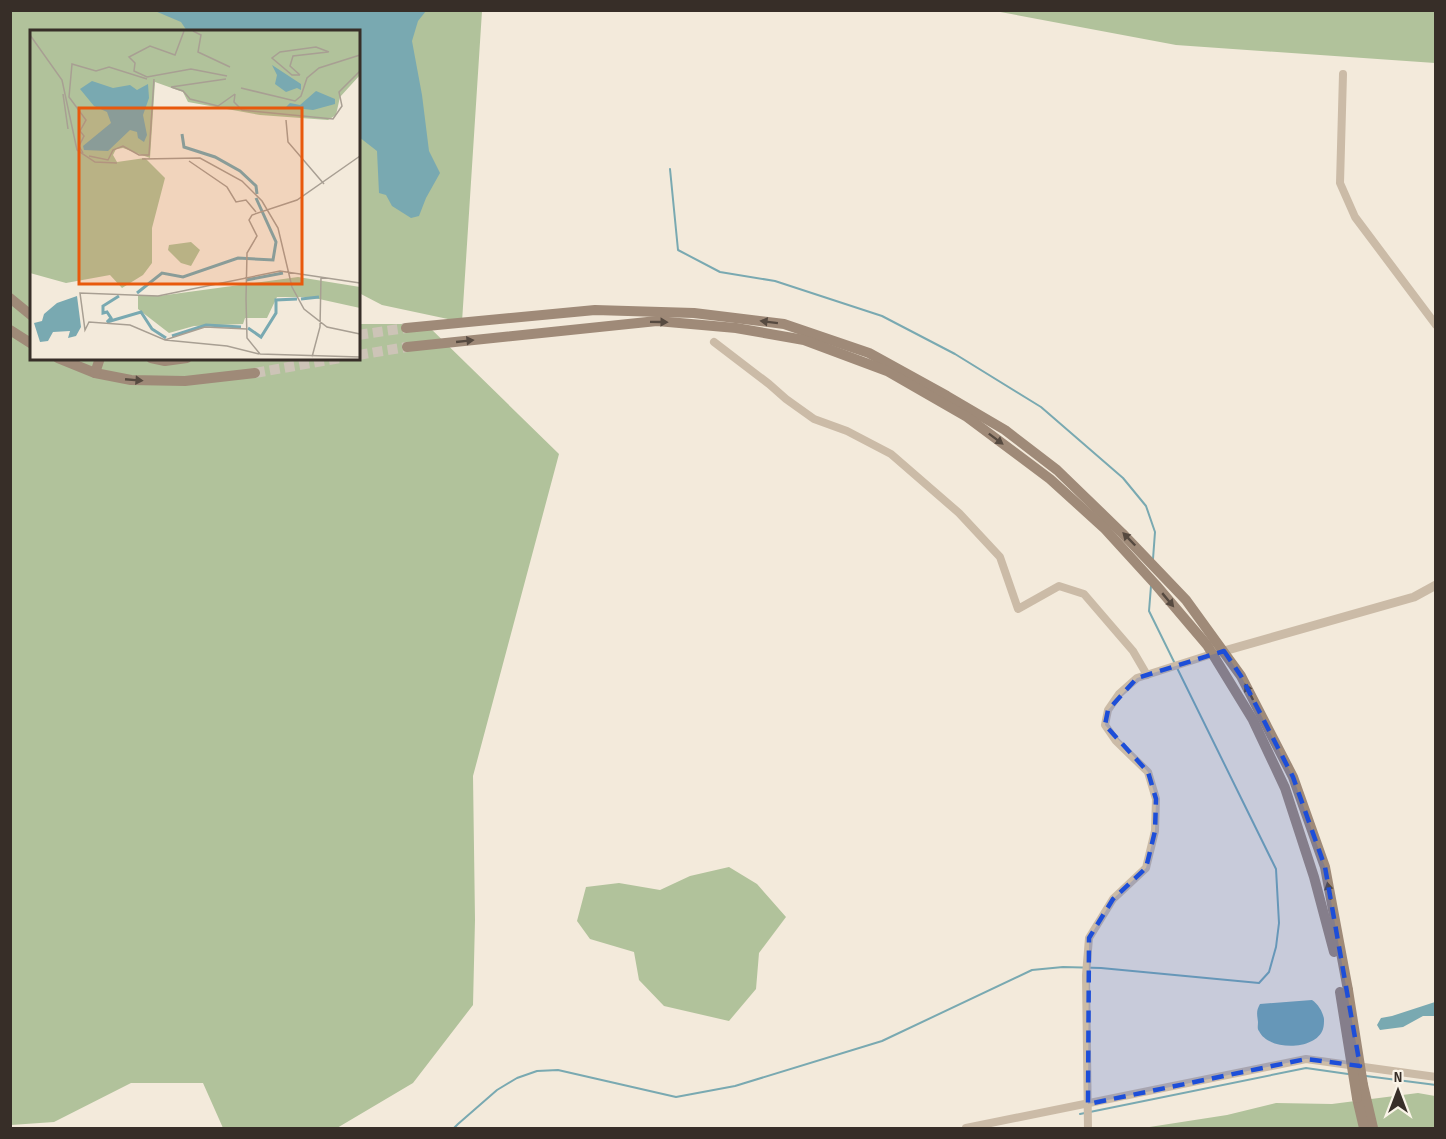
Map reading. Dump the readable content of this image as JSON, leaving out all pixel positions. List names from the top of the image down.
{
  "north": "top"
}
